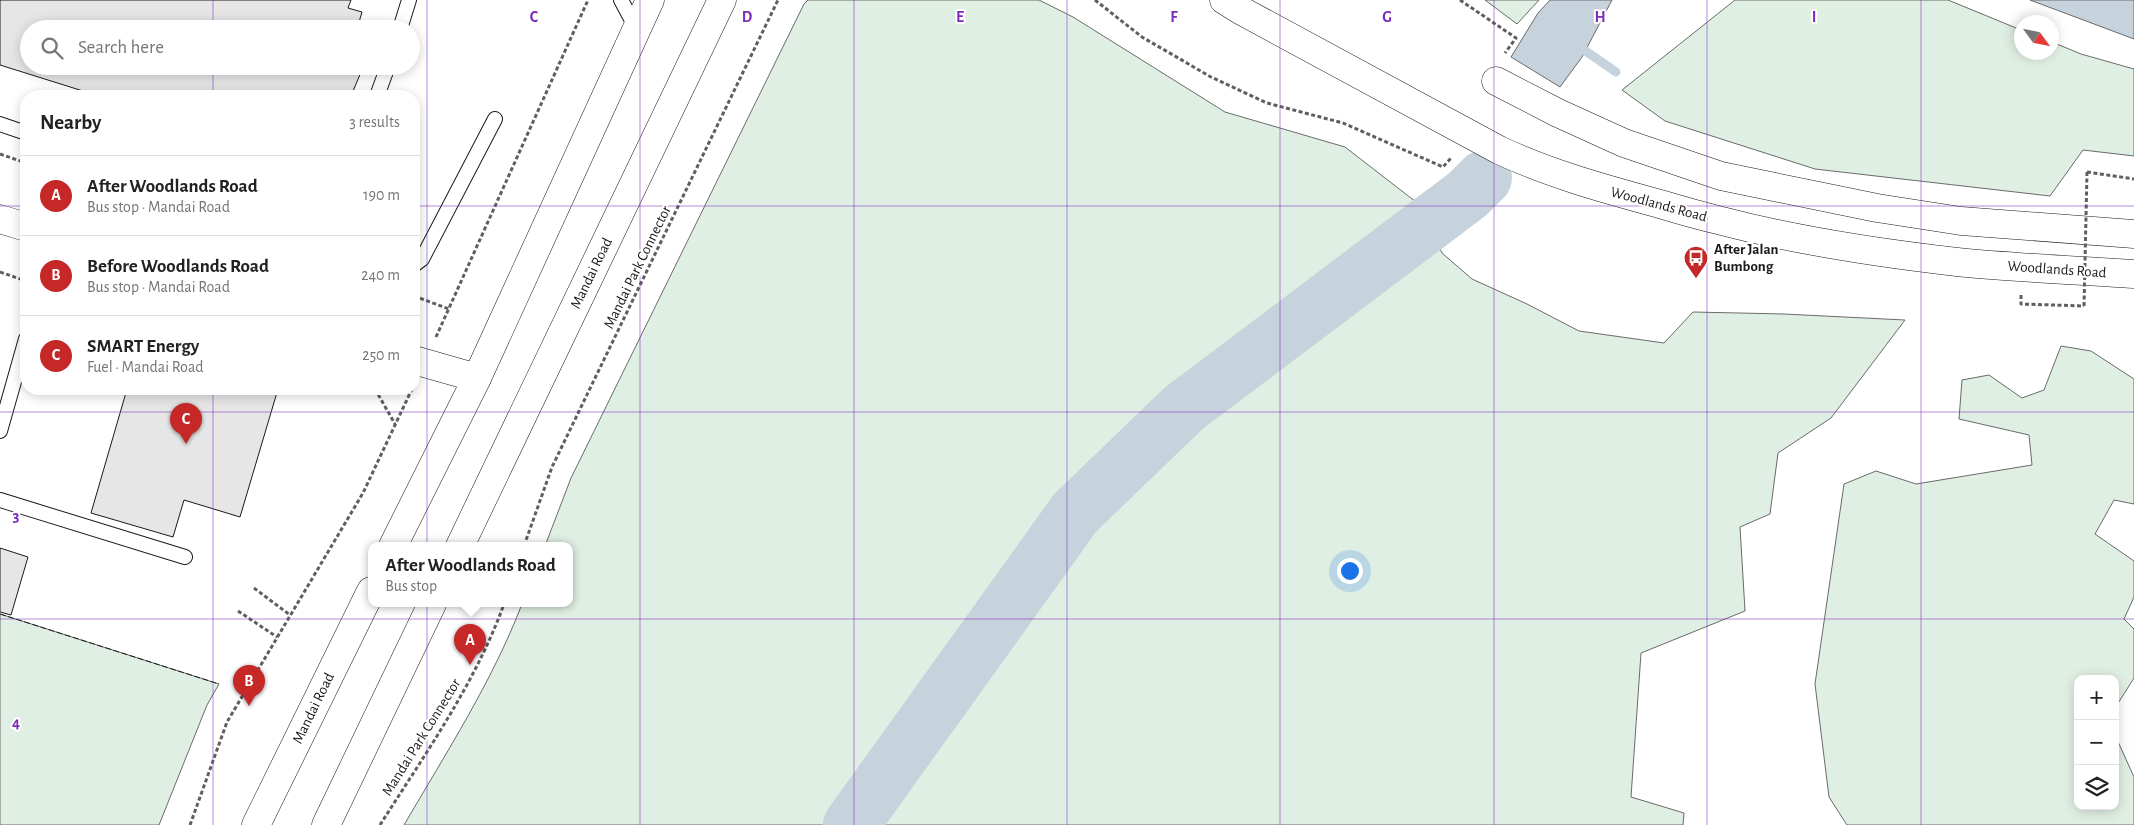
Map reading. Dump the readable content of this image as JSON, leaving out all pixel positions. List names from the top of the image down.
{
  "streets": {
    "main road": ["Woodlands Road", "Mandai Road"],
    "path": ["Mandai Park Connector"]
  },
  "places": {
    "bus stop": ["After Jalan Bumbong"]
  },
  "north": "bottom right",
  "page": {
    "search": "Search here",
    "heading": ["Nearby", "3 results"],
    "list": [
      {
        "mark": "A",
        "name": "After Woodlands Road",
        "note": "Bus stop · Mandai Road",
        "value": "190 m"
      },
      {
        "mark": "B",
        "name": "Before Woodlands Road",
        "note": "Bus stop · Mandai Road",
        "value": "240 m"
      },
      {
        "mark": "C",
        "name": "SMART Energy",
        "note": "Fuel · Mandai Road",
        "value": "250 m"
      }
    ],
    "pins": ["C", "A", "B"],
    "popup": ["After Woodlands Road", "Bus stop"],
    "map_buttons": ["+", "−"]
  },
  "grid": {
    "columns": [
      "C",
      "D",
      "E",
      "F",
      "G",
      "H",
      "I"
    ],
    "rows": ["3", "4"]
  }
}
